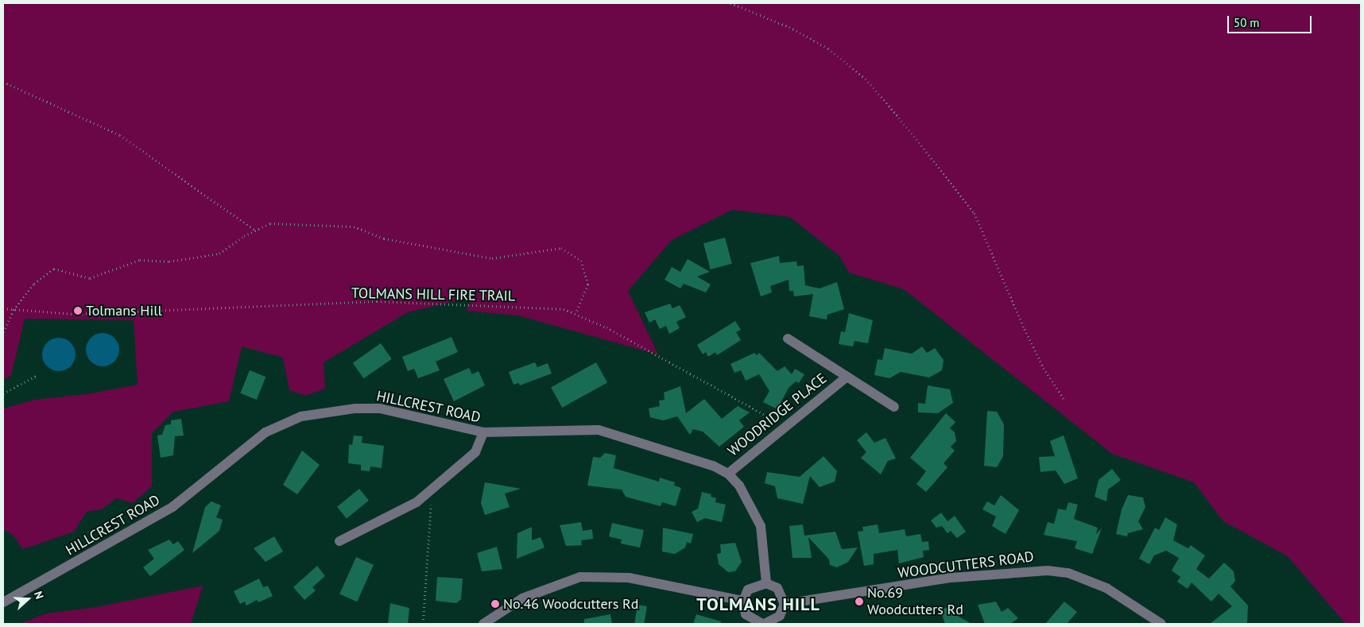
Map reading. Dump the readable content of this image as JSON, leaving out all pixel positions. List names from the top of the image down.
{
  "streets": {
    "street": ["HILLCREST ROAD", "WOODRIDGE PLACE", "WOODCUTTERS ROAD"],
    "path": ["TOLMANS HILL FIRE TRAIL"]
  },
  "crossings": [
    ["TOLMANS HILL FIRE TRAIL", "WOODRIDGE PLACE"],
    ["HILLCREST ROAD", "WOODRIDGE PLACE"],
    ["HILLCREST ROAD", "WOODCUTTERS ROAD"]
  ],
  "districts": ["TOLMANS HILL"],
  "places": ["Tolmans Hill", "No.69 Woodcutters Rd", "No.46 Woodcutters Rd"],
  "scale_bar": "50 m",
  "north": "right"
}
